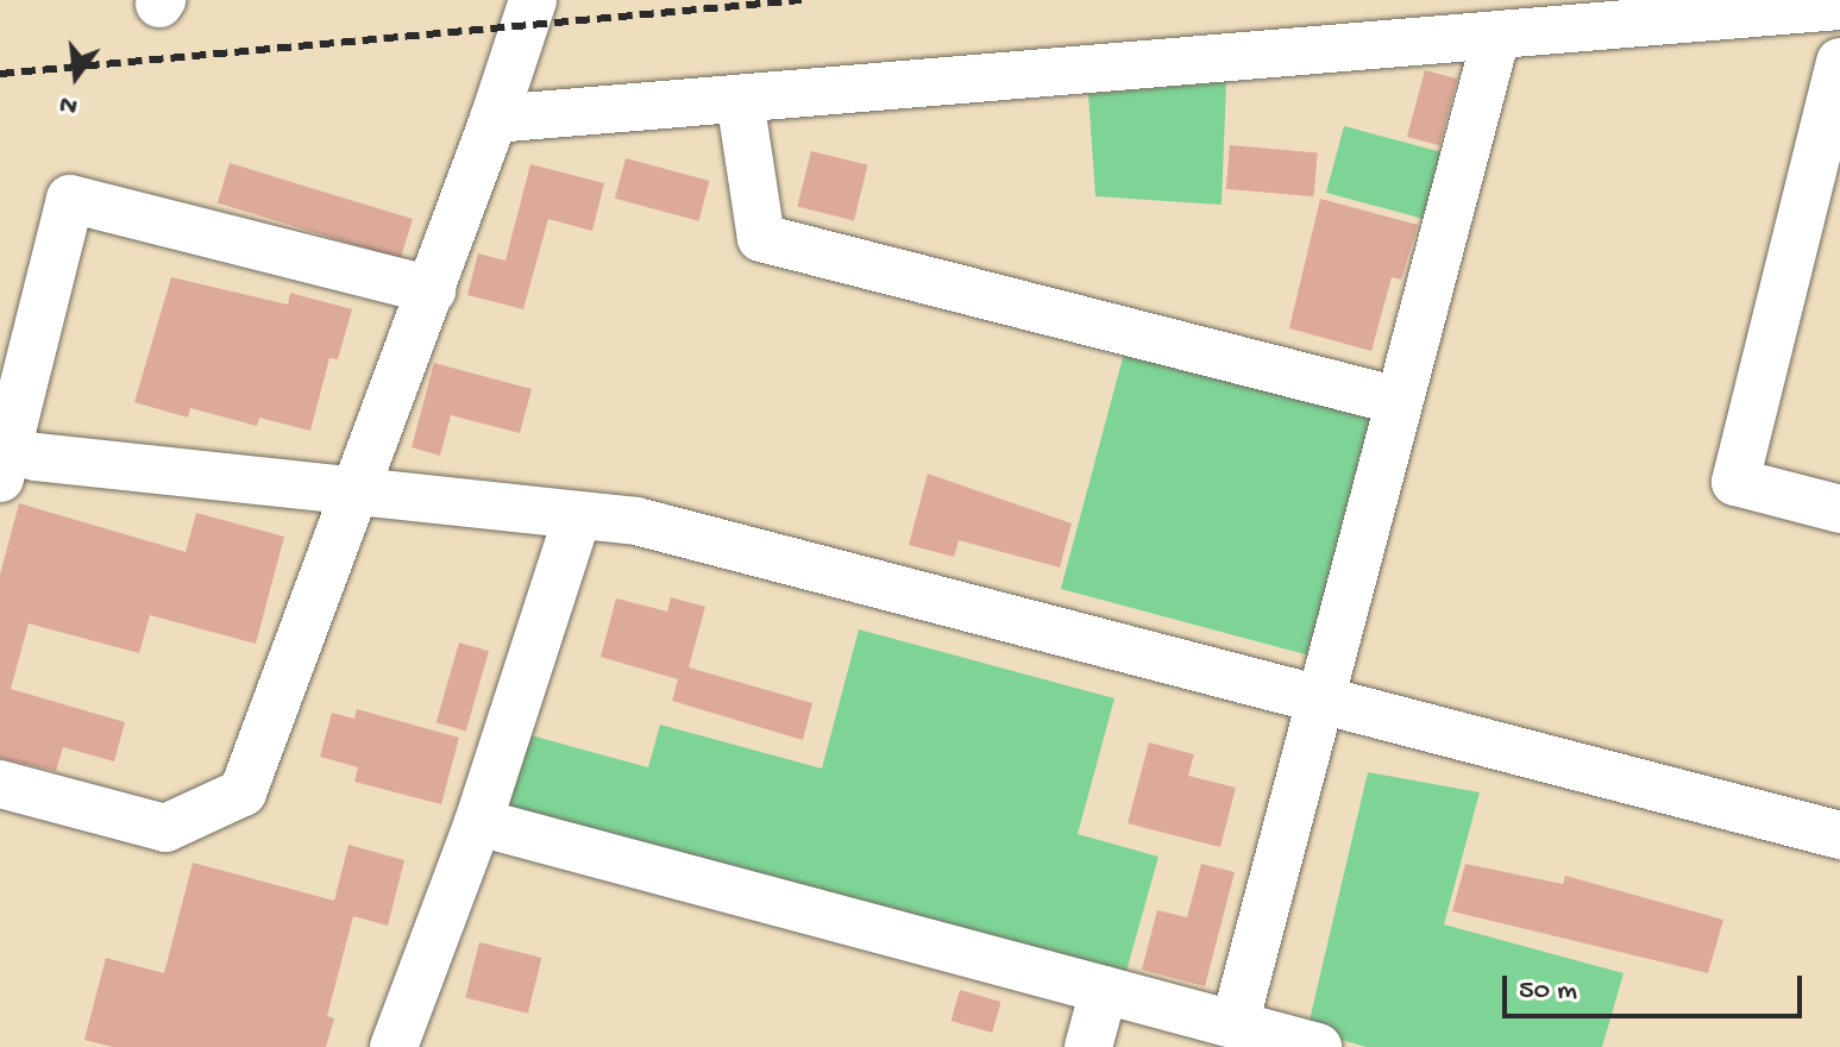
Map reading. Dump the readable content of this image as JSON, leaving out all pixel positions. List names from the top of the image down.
{
  "scale_bar": "50 m",
  "north": "bottom"
}
